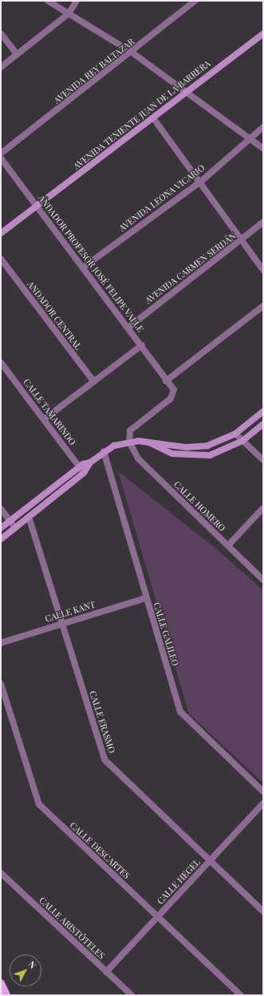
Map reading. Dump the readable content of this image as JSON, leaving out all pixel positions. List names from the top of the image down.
{
  "streets": {
    "street": [
      "AVENIDA REY BALTAZAR",
      "AVENIDA TENIENTE JUAN DE LA BARRERA",
      "AVENIDA LEONA VICARIO",
      "ANDADOR PROFESOR JOSÉ FELIPE VALLE",
      "AVENIDA CARMEN SERDÁN",
      "ANDADOR CENTRAL",
      "CALLE TAMARINDO",
      "CALLE HOMERO",
      "CALLE KANT",
      "CALLE GALILEO",
      "CALLE ERASMO",
      "CALLE DESCARTES",
      "CALLE HEGEL",
      "CALLE ARISTÓTELES"
    ]
  },
  "crossings": [
    ["AVENIDA TENIENTE JUAN DE LA BARRERA", "ANDADOR PROFESOR JOSÉ FELIPE VALLE"],
    ["AVENIDA LEONA VICARIO", "ANDADOR PROFESOR JOSÉ FELIPE VALLE"],
    ["ANDADOR PROFESOR JOSÉ FELIPE VALLE", "AVENIDA CARMEN SERDÁN"],
    ["ANDADOR PROFESOR JOSÉ FELIPE VALLE", "CALLE HOMERO"],
    ["CALLE KANT", "CALLE GALILEO"],
    ["CALLE KANT", "CALLE ERASMO"],
    ["CALLE ERASMO", "CALLE HEGEL"],
    ["CALLE DESCARTES", "CALLE HEGEL"],
    ["CALLE HEGEL", "CALLE ARISTÓTELES"]
  ],
  "north": "top right"
}
